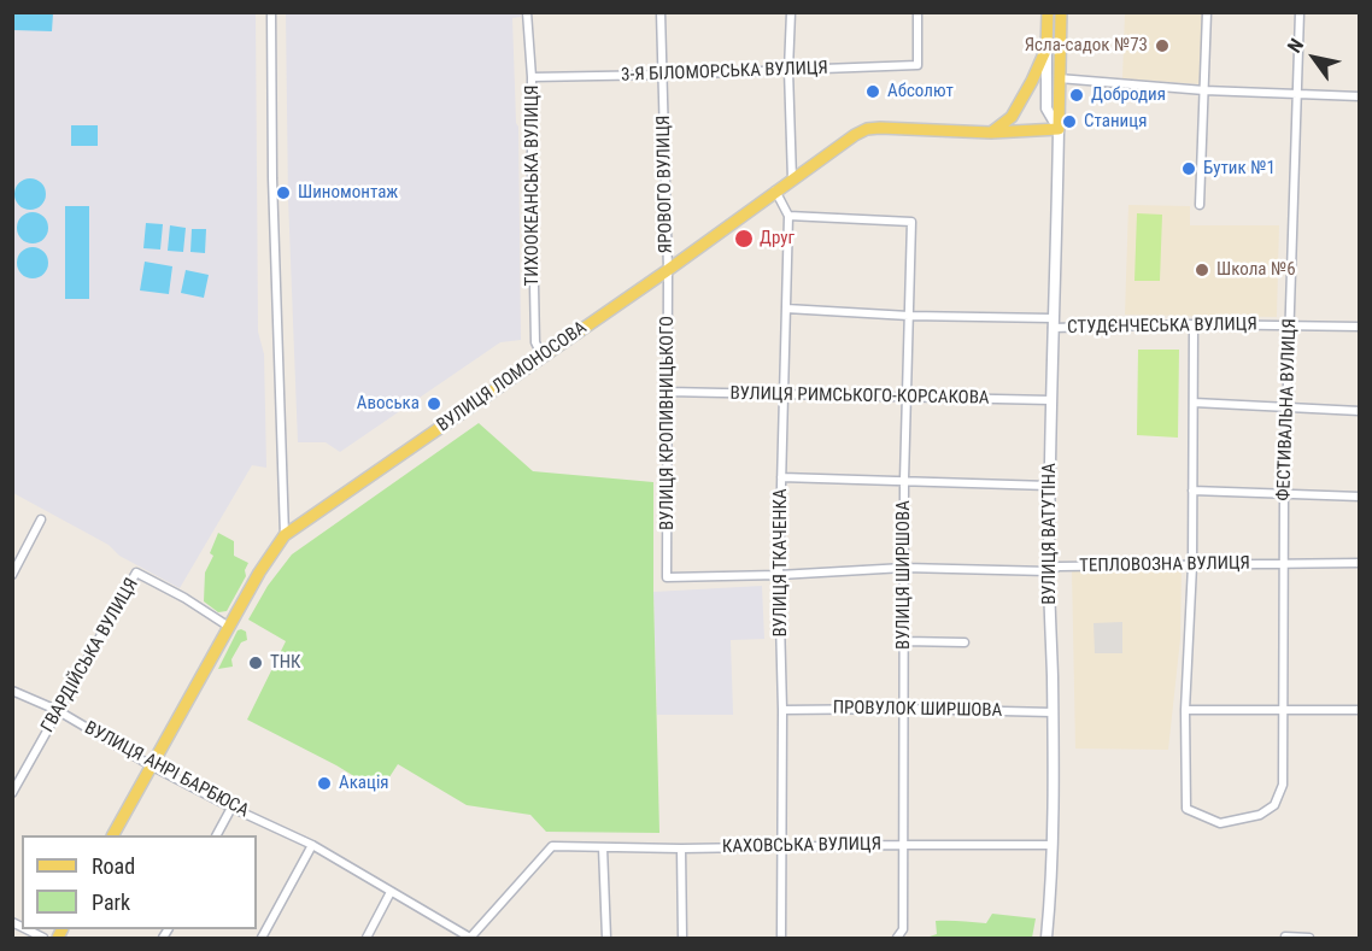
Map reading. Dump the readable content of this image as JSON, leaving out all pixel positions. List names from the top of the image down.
{
  "streets": {
    "main road": ["ВУЛИЦЯ ЛОМОНОСОВА", "ВУЛИЦЯ ВАТУТІНА"],
    "street": [
      "3-Я БІЛОМОРСЬКА ВУЛИЦЯ",
      "ЯРОВОГО ВУЛИЦЯ",
      "ТИХООКЕАНСЬКА ВУЛИЦЯ",
      "СТУДЄНЧЕСЬКА ВУЛИЦЯ",
      "ВУЛИЦЯ РИМСЬКОГО-КОРСАКОВА",
      "ФЕСТИВАЛЬНА ВУЛИЦЯ",
      "ВУЛИЦЯ КРОПИВНИЦЬКОГО",
      "ВУЛИЦЯ ТКАЧЕНКА",
      "ТЕПЛОВОЗНА ВУЛИЦЯ",
      "ВУЛИЦЯ ШИРШОВА",
      "ГВАРДІЙСЬКА ВУЛИЦЯ",
      "ПРОВУЛОК ШИРШОВА",
      "ВУЛИЦЯ АНРІ БАРБЮСА",
      "КАХОВСЬКА ВУЛИЦЯ"
    ]
  },
  "crossings": [
    ["3-Я БІЛОМОРСЬКА ВУЛИЦЯ", "ЯРОВОГО ВУЛИЦЯ"],
    ["3-Я БІЛОМОРСЬКА ВУЛИЦЯ", "ТИХООКЕАНСЬКА ВУЛИЦЯ"],
    ["ЯРОВОГО ВУЛИЦЯ", "ВУЛИЦЯ ЛОМОНОСОВА"],
    ["ЯРОВОГО ВУЛИЦЯ", "ВУЛИЦЯ КРОПИВНИЦЬКОГО"],
    ["ТИХООКЕАНСЬКА ВУЛИЦЯ", "ВУЛИЦЯ ЛОМОНОСОВА"],
    ["СТУДЄНЧЕСЬКА ВУЛИЦЯ", "ФЕСТИВАЛЬНА ВУЛИЦЯ"],
    ["СТУДЄНЧЕСЬКА ВУЛИЦЯ", "ВУЛИЦЯ ВАТУТІНА"],
    ["СТУДЄНЧЕСЬКА ВУЛИЦЯ", "ВУЛИЦЯ ТКАЧЕНКА"],
    ["СТУДЄНЧЕСЬКА ВУЛИЦЯ", "ВУЛИЦЯ ШИРШОВА"],
    ["ВУЛИЦЯ ЛОМОНОСОВА", "ВУЛИЦЯ КРОПИВНИЦЬКОГО"],
    ["ВУЛИЦЯ ЛОМОНОСОВА", "ВУЛИЦЯ ВАТУТІНА"],
    ["ВУЛИЦЯ ЛОМОНОСОВА", "ВУЛИЦЯ ТКАЧЕНКА"],
    ["ВУЛИЦЯ ЛОМОНОСОВА", "ГВАРДІЙСЬКА ВУЛИЦЯ"],
    ["ВУЛИЦЯ ЛОМОНОСОВА", "ВУЛИЦЯ АНРІ БАРБЮСА"],
    ["ВУЛИЦЯ РИМСЬКОГО-КОРСАКОВА", "ВУЛИЦЯ КРОПИВНИЦЬКОГО"],
    ["ВУЛИЦЯ РИМСЬКОГО-КОРСАКОВА", "ВУЛИЦЯ ВАТУТІНА"],
    ["ВУЛИЦЯ РИМСЬКОГО-КОРСАКОВА", "ВУЛИЦЯ ТКАЧЕНКА"],
    ["ВУЛИЦЯ РИМСЬКОГО-КОРСАКОВА", "ВУЛИЦЯ ШИРШОВА"],
    ["ФЕСТИВАЛЬНА ВУЛИЦЯ", "ТЕПЛОВОЗНА ВУЛИЦЯ"],
    ["ВУЛИЦЯ КРОПИВНИЦЬКОГО", "ТЕПЛОВОЗНА ВУЛИЦЯ"],
    ["ВУЛИЦЯ ВАТУТІНА", "ТЕПЛОВОЗНА ВУЛИЦЯ"],
    ["ВУЛИЦЯ ВАТУТІНА", "ПРОВУЛОК ШИРШОВА"],
    ["ВУЛИЦЯ ВАТУТІНА", "КАХОВСЬКА ВУЛИЦЯ"],
    ["ВУЛИЦЯ ТКАЧЕНКА", "ТЕПЛОВОЗНА ВУЛИЦЯ"],
    ["ВУЛИЦЯ ТКАЧЕНКА", "ВУЛИЦЯ ШИРШОВА"],
    ["ВУЛИЦЯ ТКАЧЕНКА", "ПРОВУЛОК ШИРШОВА"],
    ["ВУЛИЦЯ ТКАЧЕНКА", "КАХОВСЬКА ВУЛИЦЯ"],
    ["ТЕПЛОВОЗНА ВУЛИЦЯ", "ВУЛИЦЯ ШИРШОВА"],
    ["ВУЛИЦЯ ШИРШОВА", "ПРОВУЛОК ШИРШОВА"],
    ["ВУЛИЦЯ ШИРШОВА", "КАХОВСЬКА ВУЛИЦЯ"],
    ["ГВАРДІЙСЬКА ВУЛИЦЯ", "ВУЛИЦЯ АНРІ БАРБЮСА"],
    ["ВУЛИЦЯ АНРІ БАРБЮСА", "КАХОВСЬКА ВУЛИЦЯ"]
  ],
  "places": [
    "Ясла-садок №73",
    "Абсолют",
    "Добродия",
    "Станиця",
    "Бутик №1",
    "Шиномонтаж",
    "Друг",
    "Школа №6",
    "Авоська",
    "ТНК",
    "Акація"
  ],
  "legend": ["Road", "Park"],
  "north": "top left"
}
